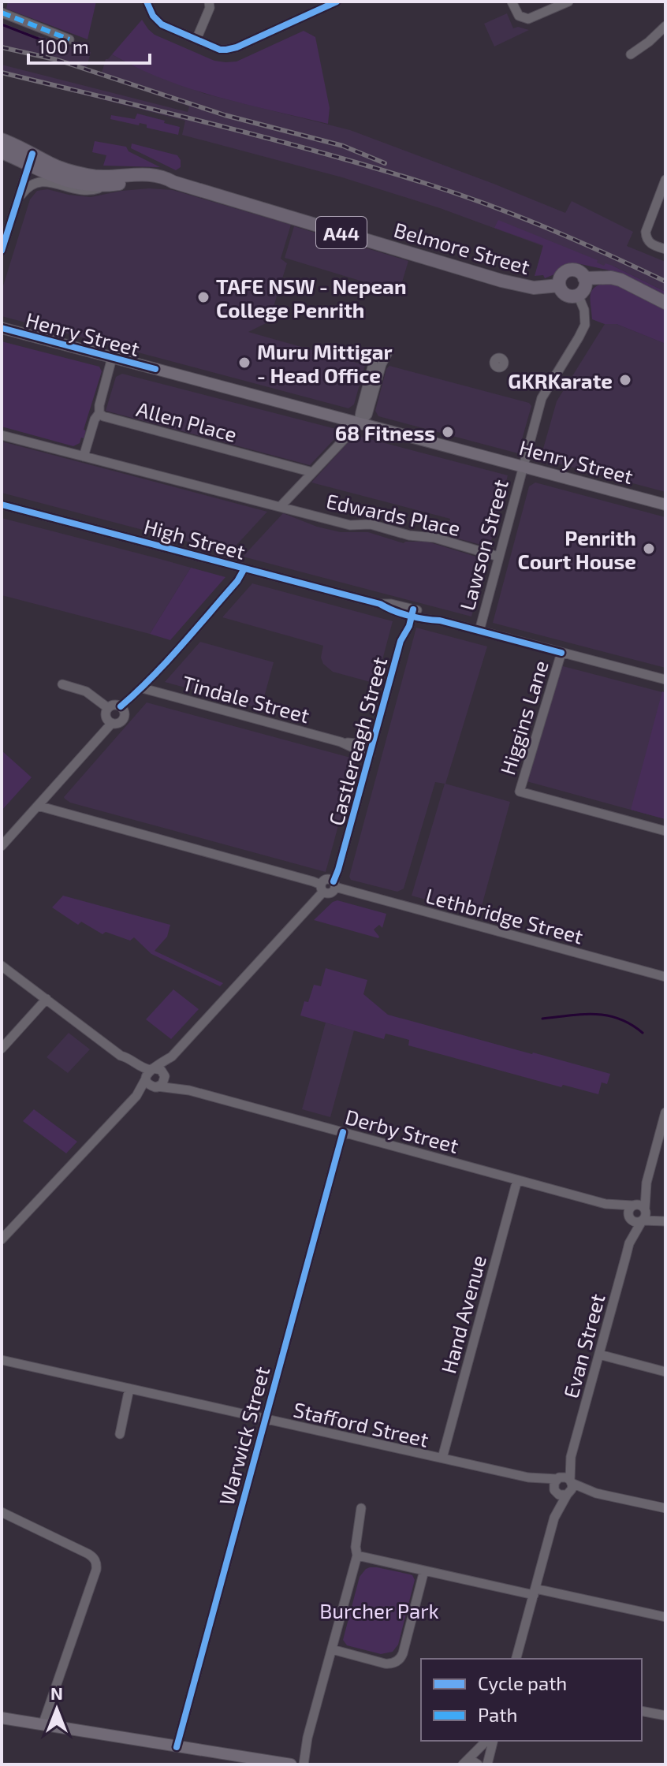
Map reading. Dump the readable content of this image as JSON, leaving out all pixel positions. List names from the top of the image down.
{
  "streets": {
    "highway": ["A44", "Belmore Street"],
    "main road": ["Henry Street"],
    "street": [
      "Allen Place",
      "Edwards Place",
      "High Street",
      "Lawson Street",
      "Tindale Street",
      "Higgins Lane",
      "Castlereagh Street",
      "Lethbridge Street",
      "Derby Street",
      "Hand Avenue",
      "Evan Street",
      "Stafford Street",
      "Warwick Street"
    ]
  },
  "crossings": [
    ["A44", "Belmore Street"],
    ["A44", "Lawson Street"],
    ["Belmore Street", "Lawson Street"],
    ["Henry Street", "Lawson Street"],
    ["Edwards Place", "Lawson Street"],
    ["High Street", "Lawson Street"],
    ["High Street", "Higgins Lane"],
    ["High Street", "Castlereagh Street"],
    ["Tindale Street", "Castlereagh Street"],
    ["Castlereagh Street", "Lethbridge Street"],
    ["Derby Street", "Hand Avenue"],
    ["Derby Street", "Evan Street"],
    ["Derby Street", "Warwick Street"],
    ["Hand Avenue", "Stafford Street"],
    ["Evan Street", "Stafford Street"],
    ["Stafford Street", "Warwick Street"]
  ],
  "parks": ["Burcher Park"],
  "places": [
    "TAFE NSW - Nepean College Penrith",
    "Muru Mittigar - Head Office",
    "GKRKarate",
    "68 Fitness",
    "Penrith Court House"
  ],
  "legend": ["Cycle path", "Path"],
  "scale_bar": "100 m",
  "north": "top"
}
